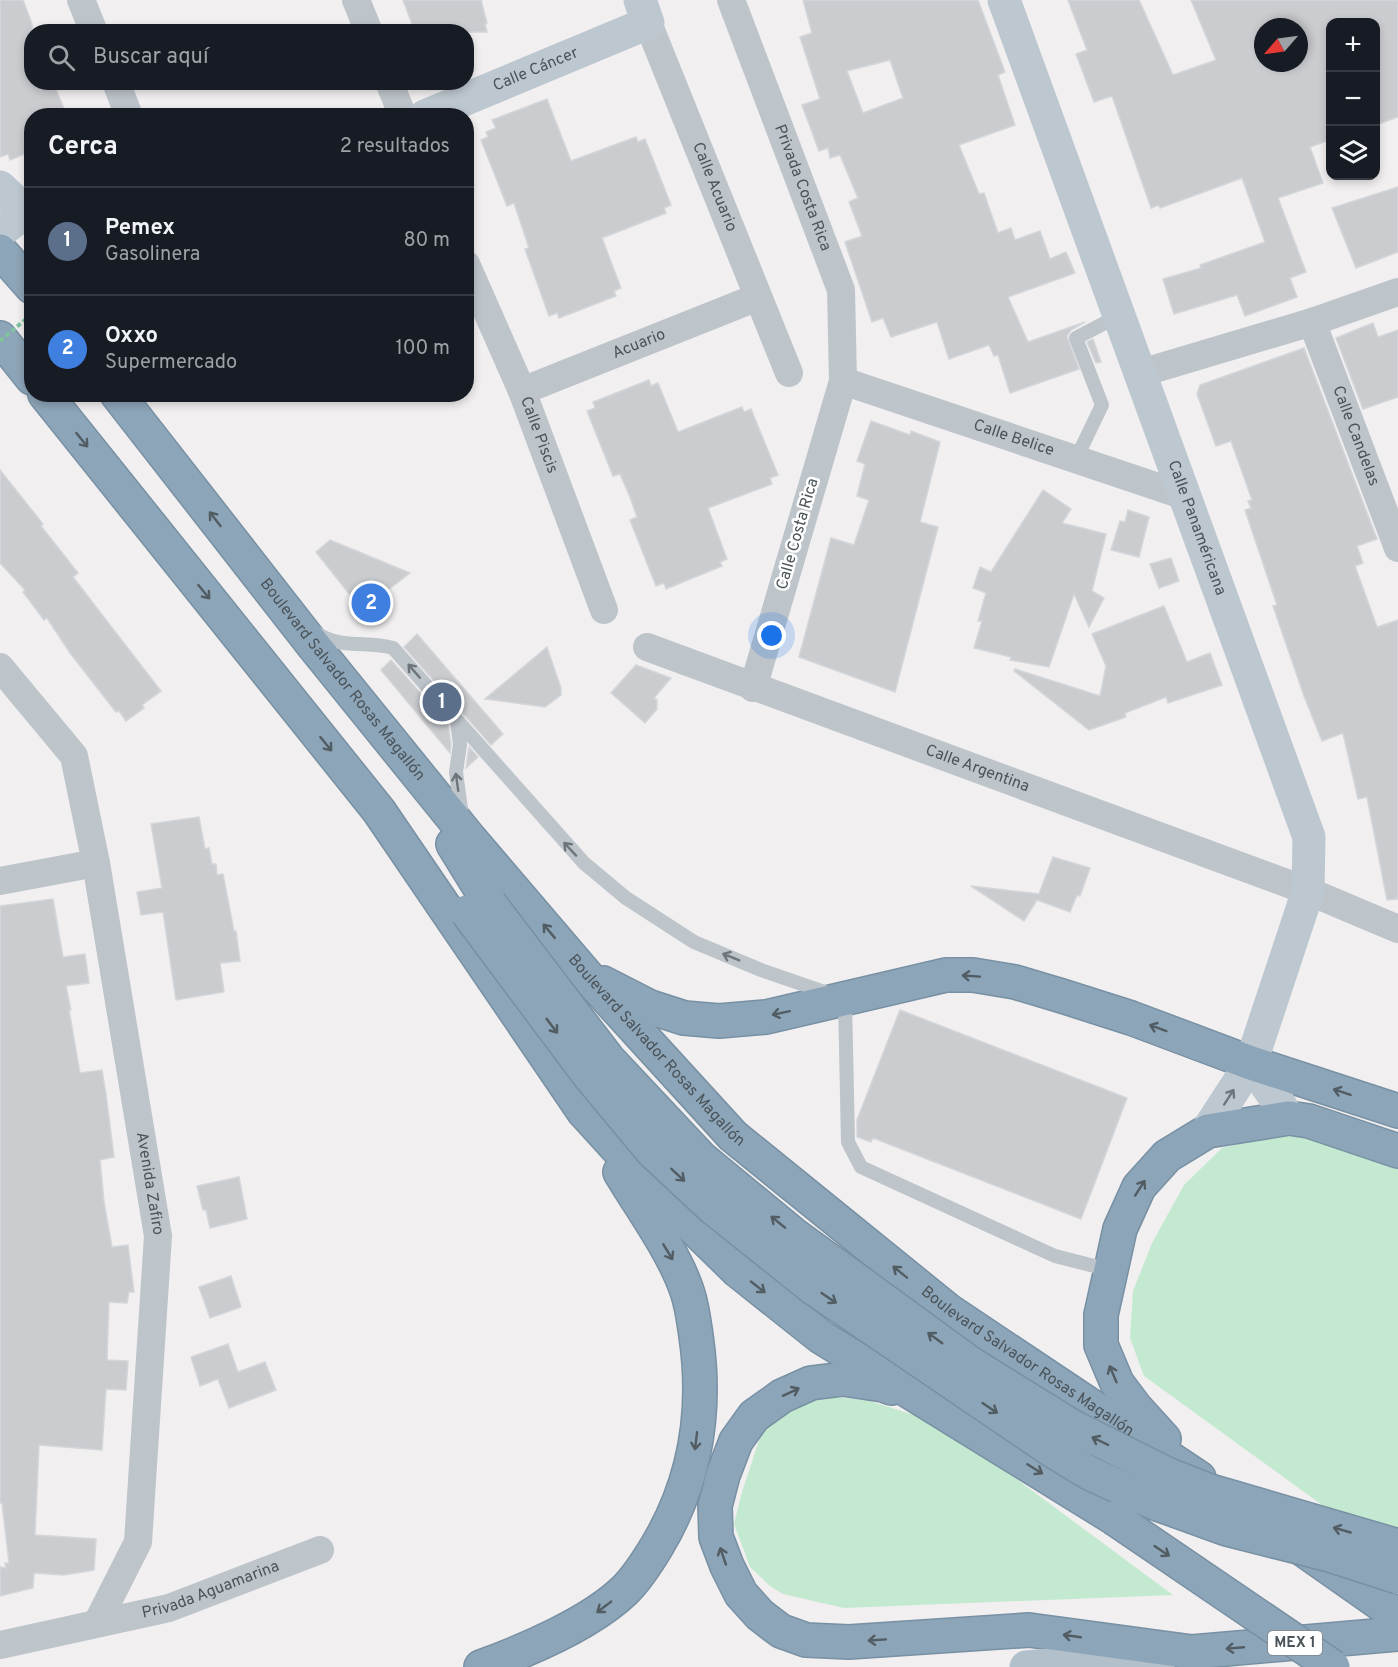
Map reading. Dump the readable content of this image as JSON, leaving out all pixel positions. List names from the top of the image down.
{
  "streets": {
    "highway": ["Boulevard Salvador Rosas Magallón", "MEX 1"],
    "main road": ["Calle Cáncer", "Calle Panaméricana"],
    "street": [
      "Calle Acuario",
      "Privada Costa Rica",
      "Acuario",
      "Calle Piscis",
      "Calle Candelas",
      "Calle Belice",
      "Calle Costa Rica",
      "Calle Argentina",
      "Avenida Zafiro",
      "Privada Aguamarina"
    ]
  },
  "crossings": [
    ["Calle Cáncer", "Calle Acuario"],
    ["Calle Acuario", "Acuario"],
    ["Privada Costa Rica", "Calle Belice"],
    ["Privada Costa Rica", "Calle Costa Rica"],
    ["Acuario", "Calle Piscis"],
    ["Calle Belice", "Calle Panaméricana"],
    ["Calle Belice", "Calle Costa Rica"],
    ["Calle Panaméricana", "Calle Argentina"],
    ["Calle Costa Rica", "Calle Argentina"],
    ["Avenida Zafiro", "Privada Aguamarina"]
  ],
  "north": "bottom left",
  "page": {
    "map_buttons": ["+", "−"],
    "search": "Buscar aquí",
    "heading": ["Cerca", "2 resultados"],
    "list": [
      {
        "mark": "1",
        "name": "Pemex",
        "note": "Gasolinera",
        "value": "80 m"
      },
      {
        "mark": "2",
        "name": "Oxxo",
        "note": "Supermercado",
        "value": "100 m"
      }
    ],
    "pins": ["2", "1"]
  }
}
